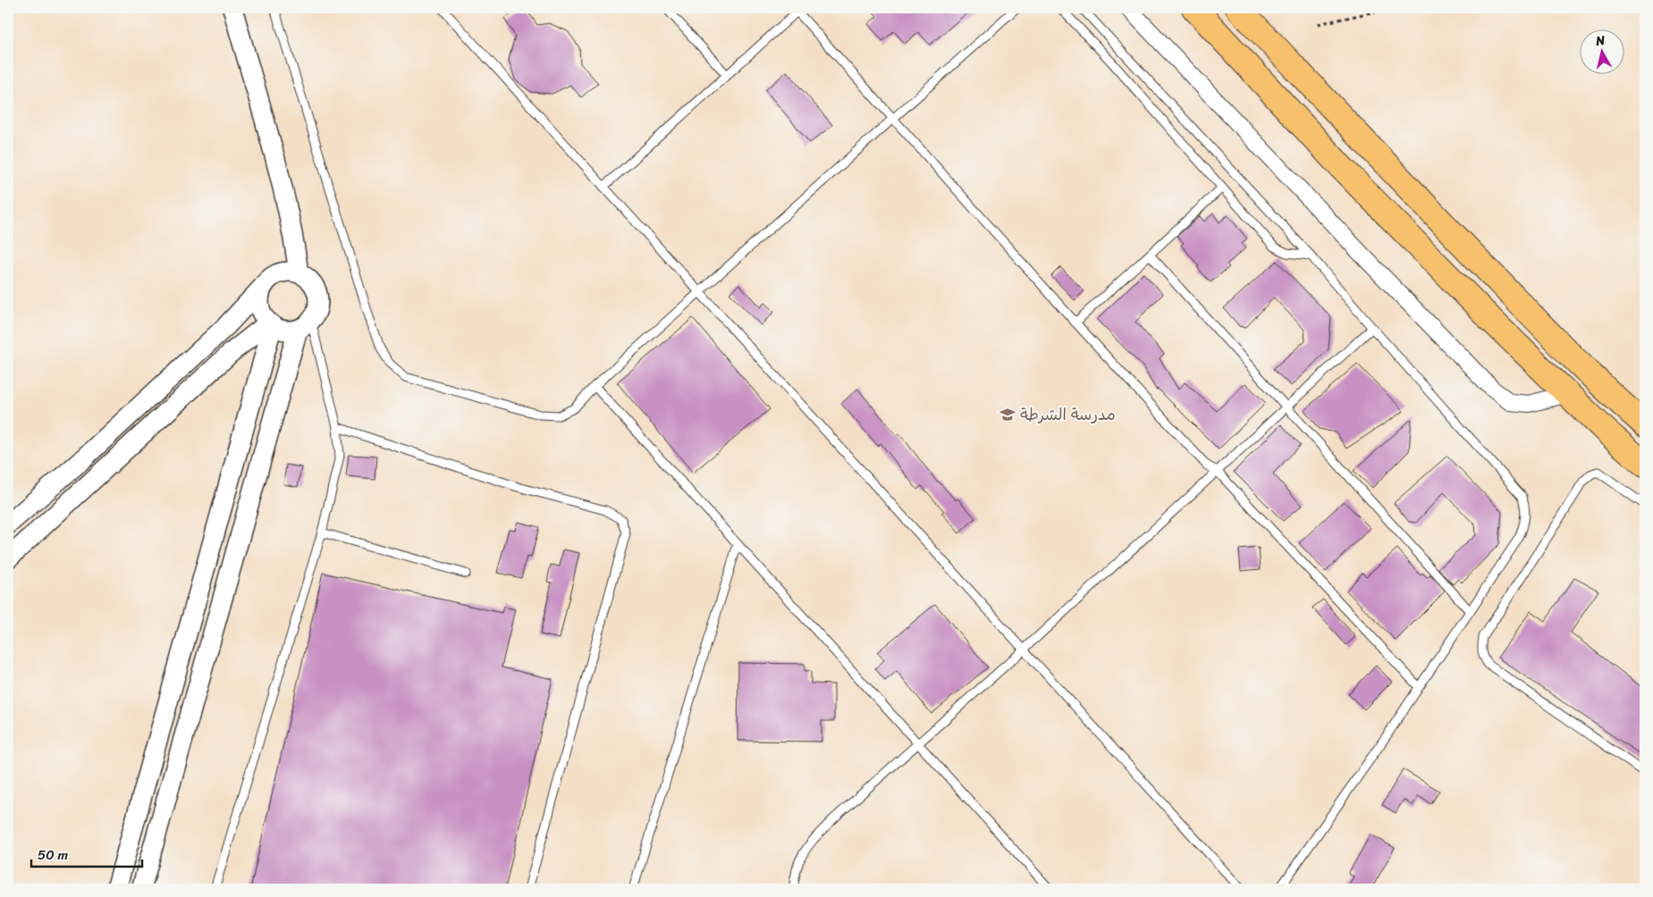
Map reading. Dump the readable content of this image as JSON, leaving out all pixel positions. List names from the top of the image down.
{
  "places": {
    "school or university": ["مدرسة الشرطة"]
  },
  "scale_bar": "50 m",
  "north": "top"
}
